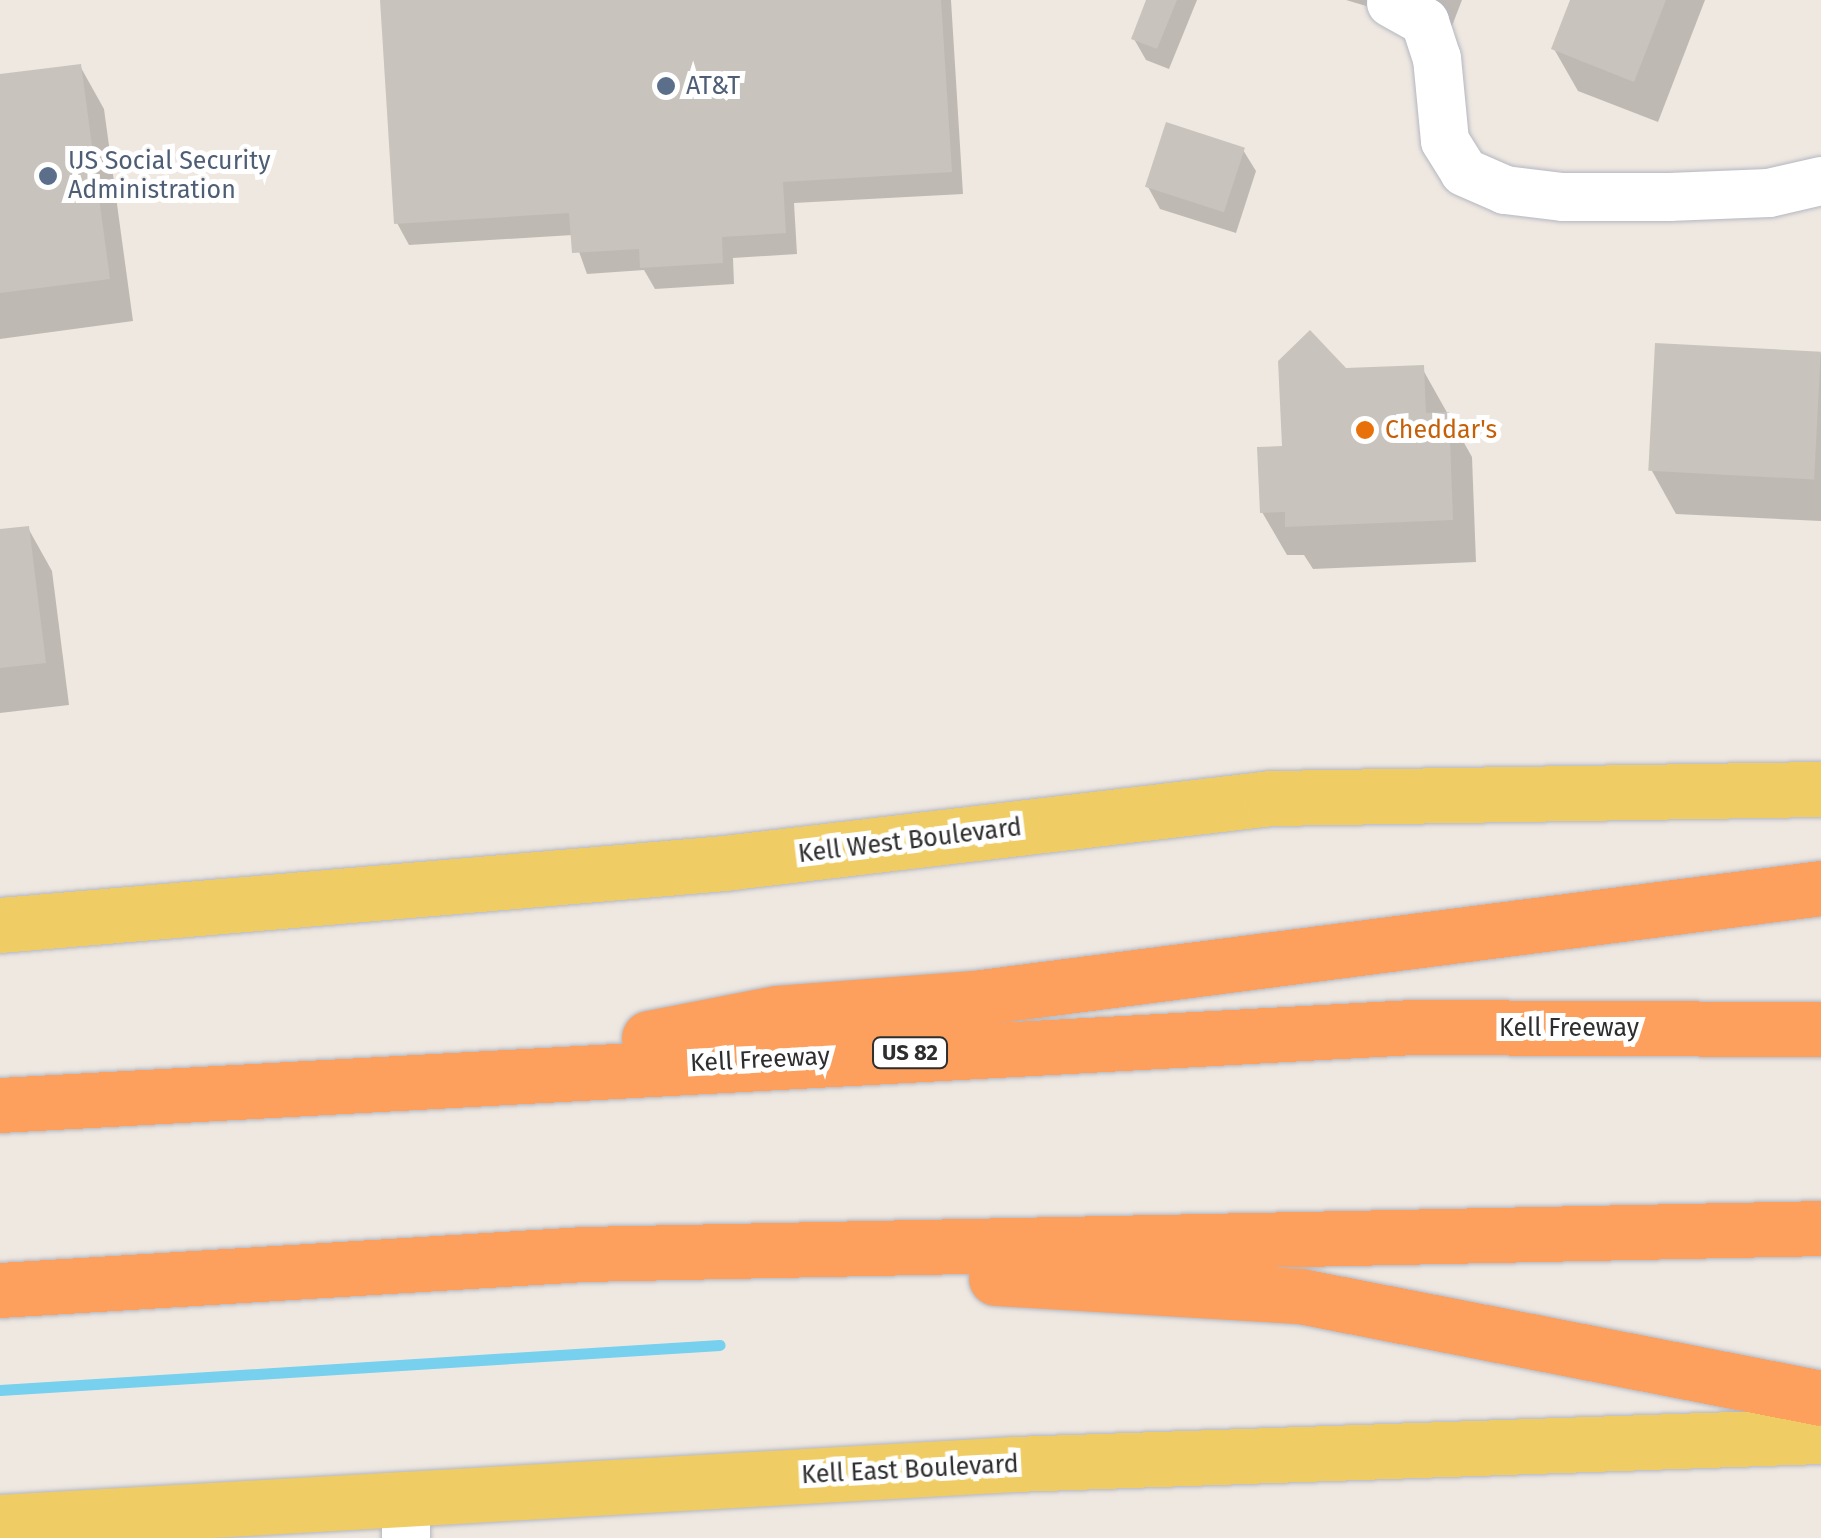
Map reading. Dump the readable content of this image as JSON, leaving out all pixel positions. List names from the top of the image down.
{
  "streets": {
    "highway": ["Kell Freeway", "US 82"],
    "main road": ["Kell West Boulevard", "Kell East Boulevard"]
  },
  "places": ["AT&T", "US Social Security Administration", "Cheddar's"]
}
